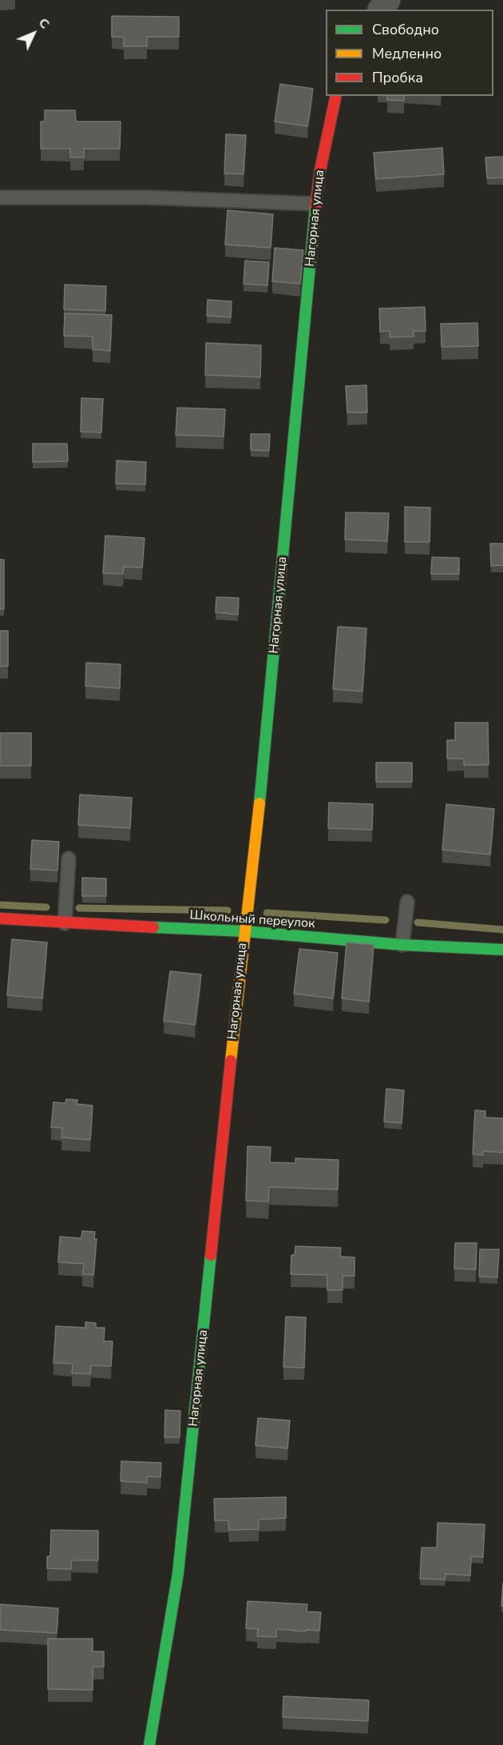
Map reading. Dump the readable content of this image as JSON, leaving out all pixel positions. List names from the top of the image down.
{
  "streets": {
    "street": ["Нагорная улица", "Школьный переулок"]
  },
  "crossings": [
    ["Нагорная улица", "Школьный переулок"]
  ],
  "legend": ["Свободно", "Медленно", "Пробка"],
  "north": "top right"
}
